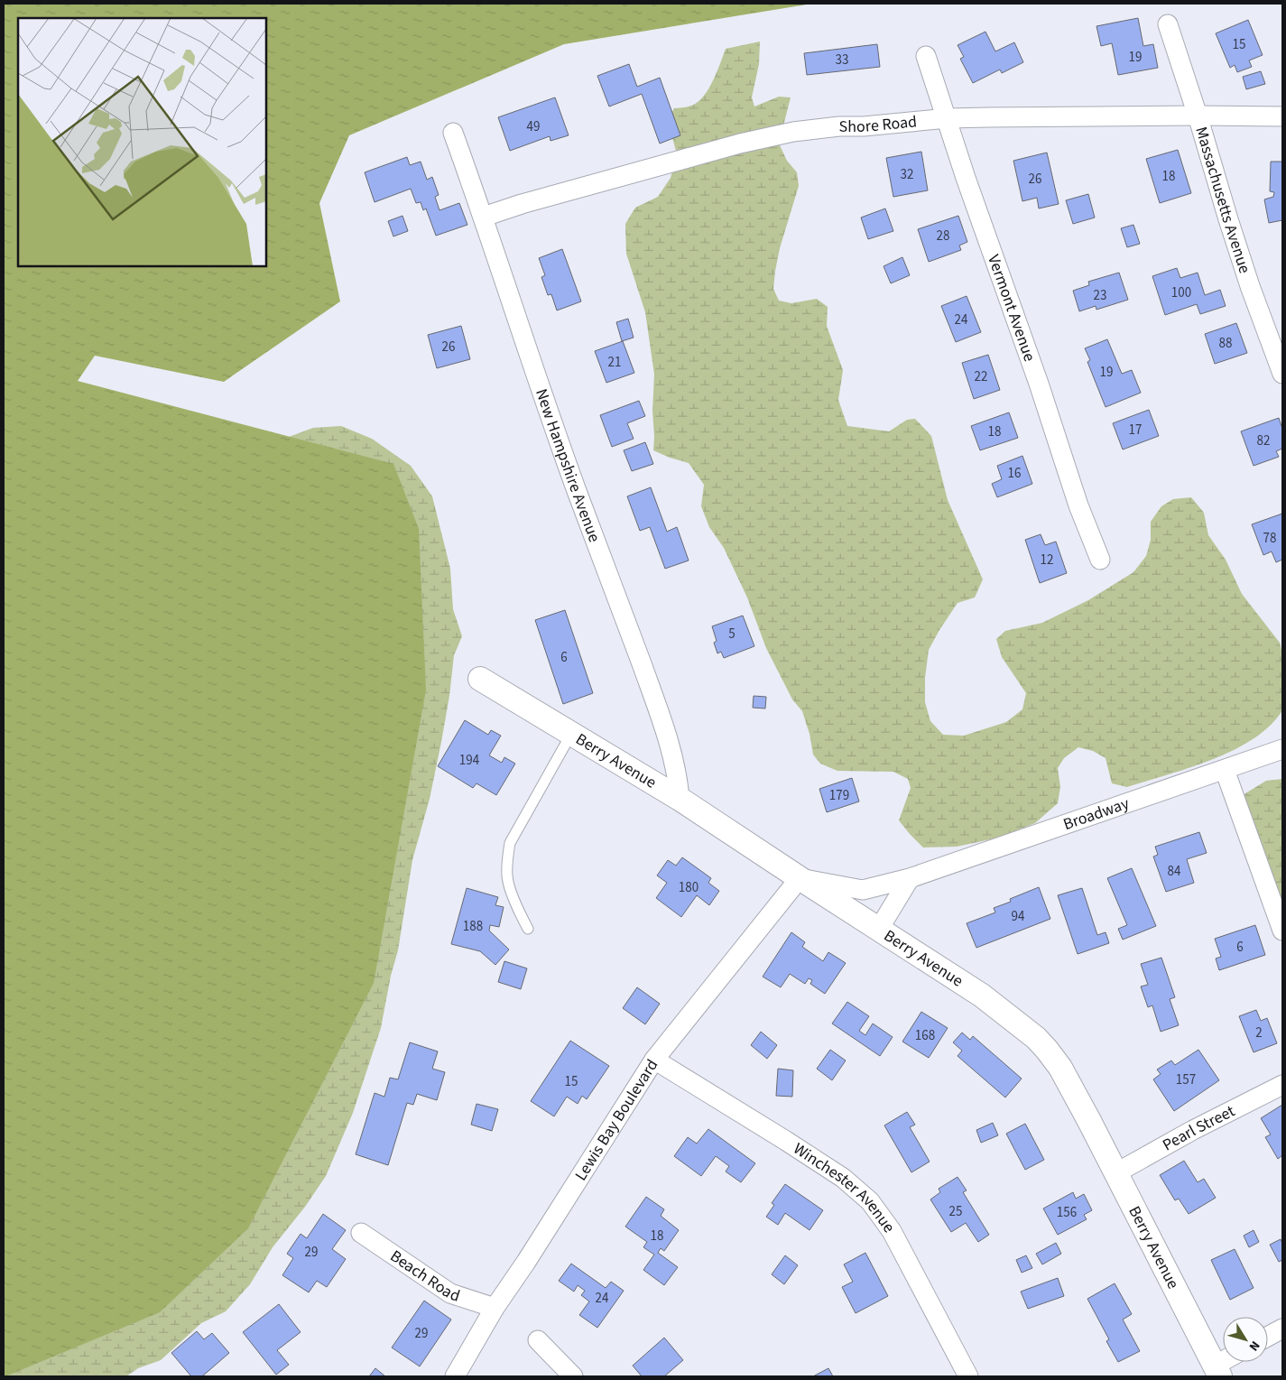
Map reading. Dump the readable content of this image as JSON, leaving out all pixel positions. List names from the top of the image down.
{
  "streets": {
    "street": [
      "Shore Road",
      "Massachusetts Avenue",
      "Vermont Avenue",
      "New Hampshire Avenue",
      "Berry Avenue",
      "Broadway",
      "Lewis Bay Boulevard",
      "Pearl Street",
      "Winchester Avenue",
      "Beach Road"
    ]
  },
  "crossings": [
    ["Shore Road", "Massachusetts Avenue"],
    ["Shore Road", "Vermont Avenue"],
    ["Shore Road", "New Hampshire Avenue"],
    ["New Hampshire Avenue", "Berry Avenue"],
    ["Berry Avenue", "Broadway"],
    ["Berry Avenue", "Lewis Bay Boulevard"],
    ["Berry Avenue", "Pearl Street"],
    ["Broadway", "Lewis Bay Boulevard"],
    ["Lewis Bay Boulevard", "Winchester Avenue"],
    ["Lewis Bay Boulevard", "Beach Road"]
  ],
  "house_numbers": [
    "15",
    "19",
    "33",
    "49",
    "32",
    "18",
    "26",
    "28",
    "100",
    "23",
    "24",
    "88",
    "26",
    "21",
    "19",
    "22",
    "17",
    "18",
    "82",
    "16",
    "78",
    "12",
    "5",
    "6",
    "194",
    "179",
    "84",
    "180",
    "94",
    "188",
    "6",
    "2",
    "168",
    "157",
    "15",
    "25",
    "156",
    "18",
    "29",
    "24",
    "29"
  ],
  "north": "bottom right"
}
